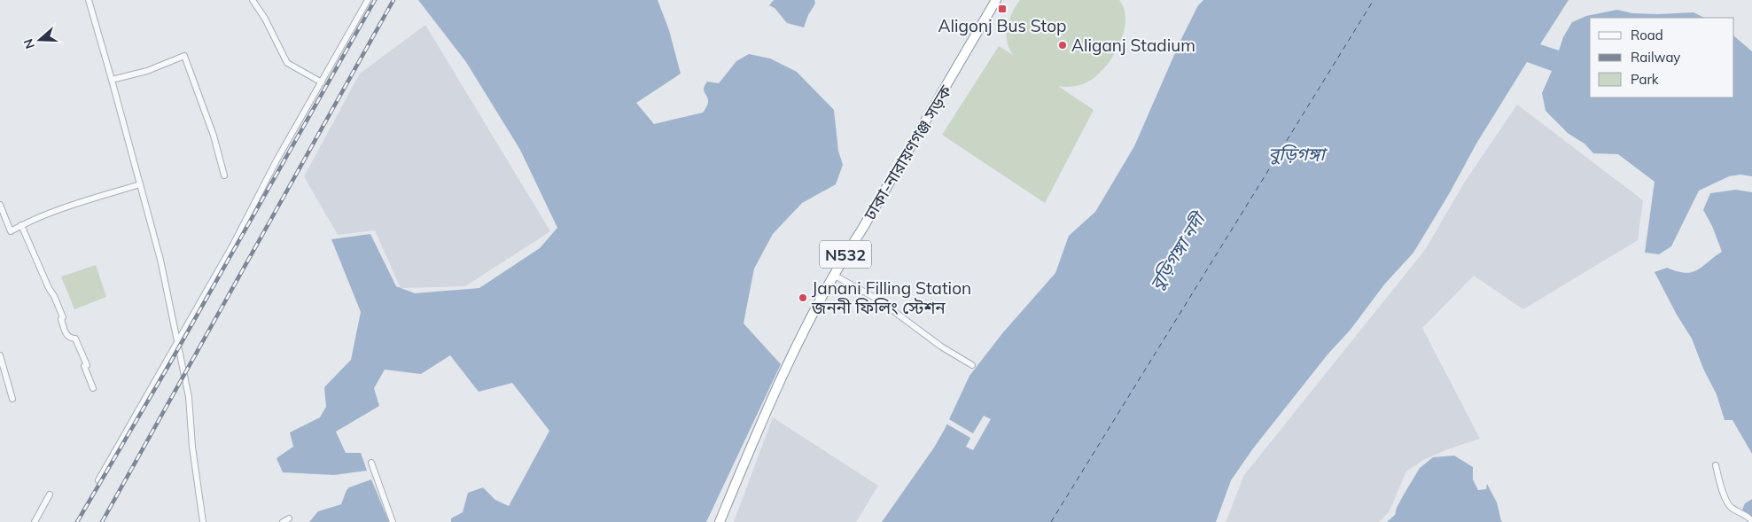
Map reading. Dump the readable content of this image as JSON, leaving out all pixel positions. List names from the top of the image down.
{
  "streets": {
    "highway": ["ঢাকা-নারায়ণগঞ্জ সড়ক", "N532"]
  },
  "water": ["বুড়িগঙ্গা", "বুড়িগঙ্গা নদী"],
  "places": {
    "transit": ["Aligonj Bus Stop"],
    "other": ["Aliganj Stadium", "Janani Filling Station জননী ফিলিং স্টেশন"]
  },
  "legend": ["Road", "Railway", "Park"],
  "north": "left"
}
